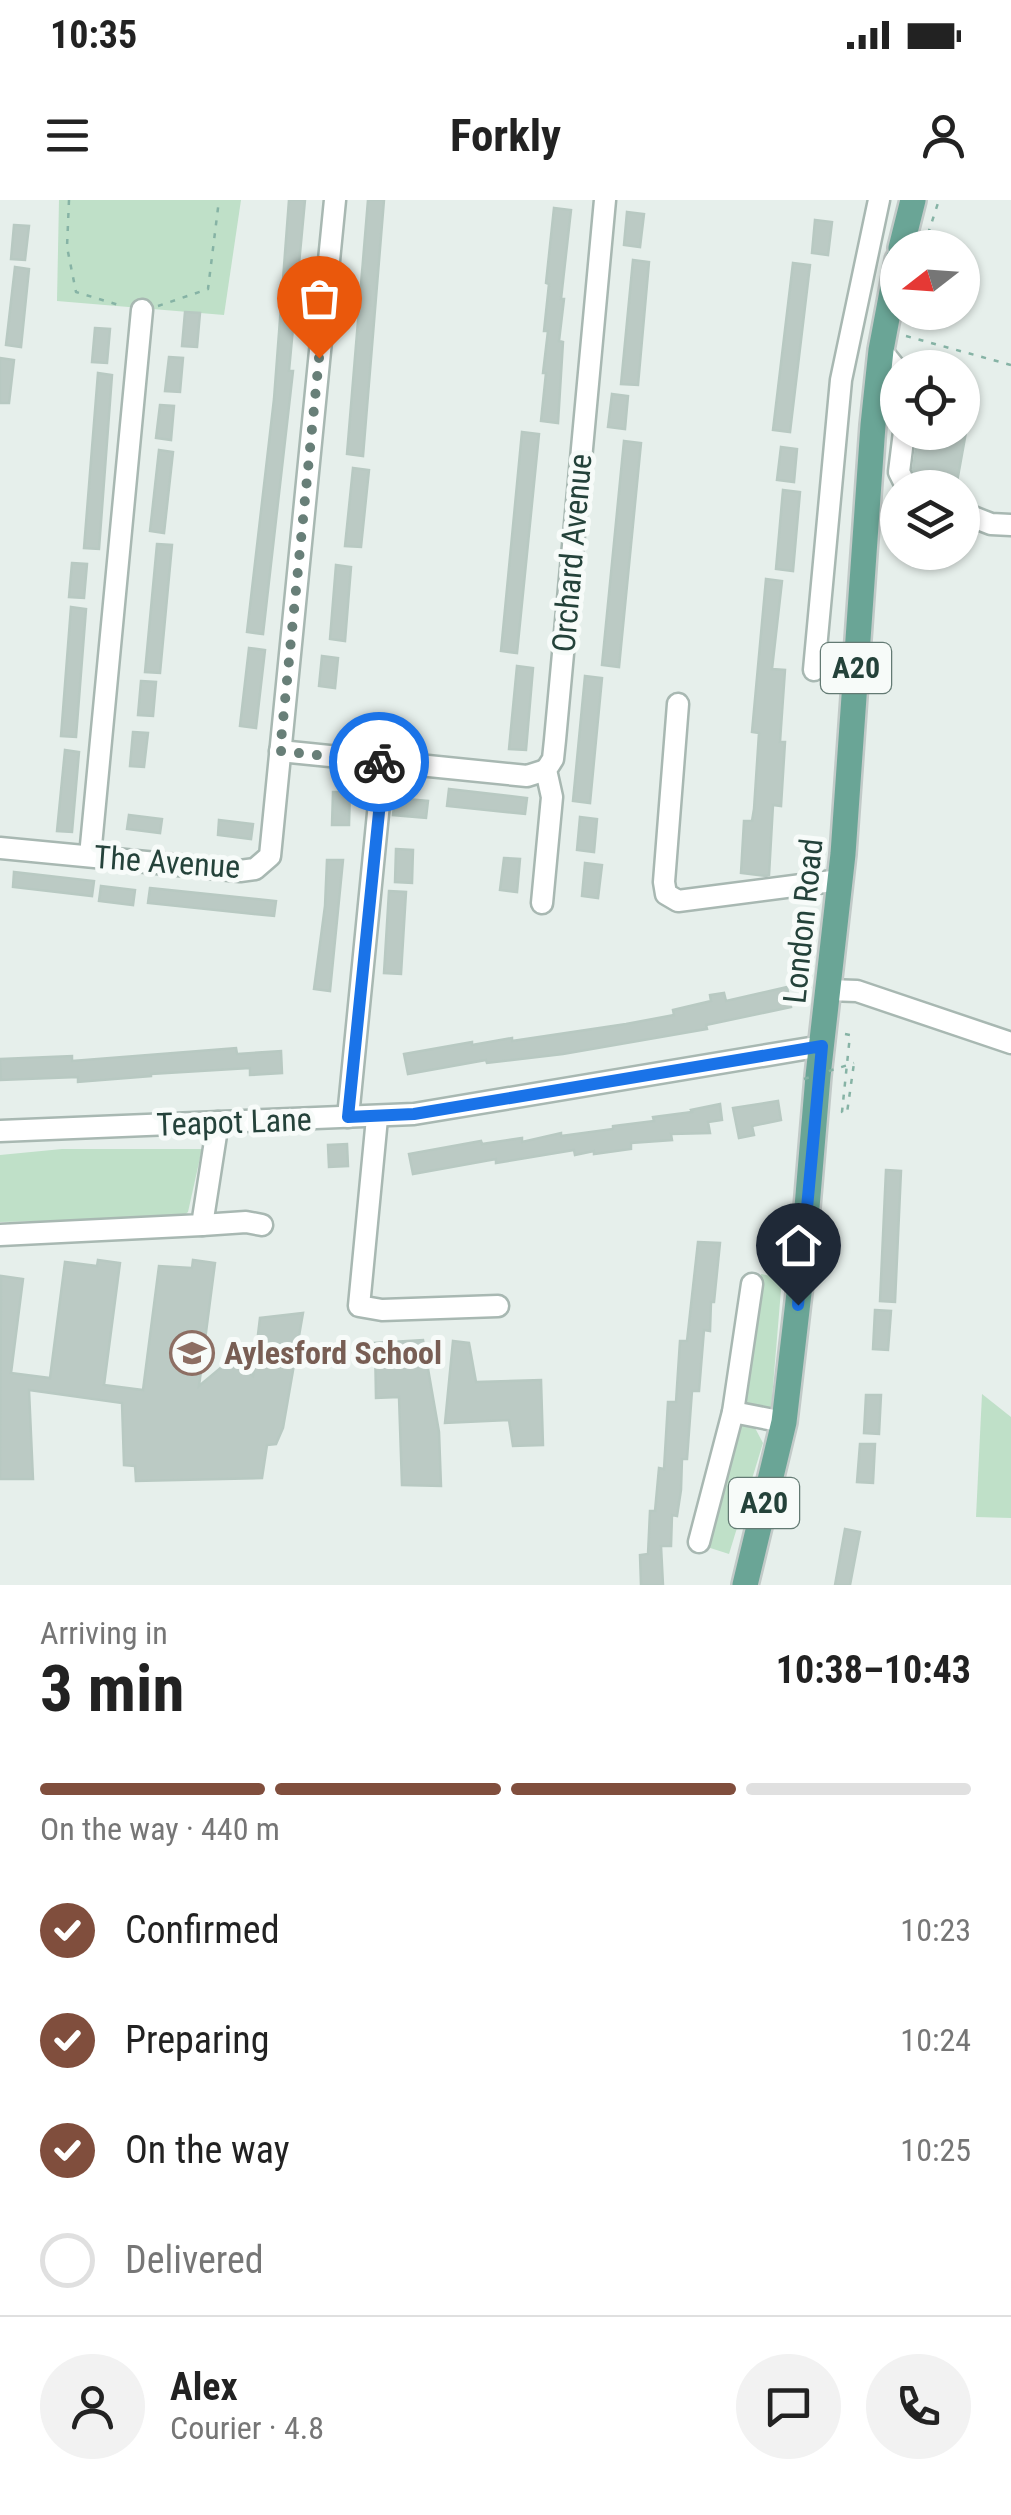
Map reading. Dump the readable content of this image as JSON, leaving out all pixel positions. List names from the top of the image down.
{
  "streets": {
    "main road": ["A20", "London Road"],
    "street": ["Orchard Avenue", "The Avenue", "Teapot Lane"]
  },
  "crossings": [
    ["London Road", "Teapot Lane"]
  ],
  "places": {
    "school or university": ["Aylesford School"]
  },
  "north": "left",
  "page": {
    "status": "10:35",
    "header": "Forkly",
    "heading": ["3 min", "Arriving in", "10:38–10:43"],
    "panel": ["Alex", "Courier · 4.8"],
    "bar": "On the way · 440 m",
    "list": [
      ["Confirmed", "10:23"],
      ["Preparing", "10:24"],
      ["On the way", "10:25"],
      "Delivered"
    ]
  }
}
